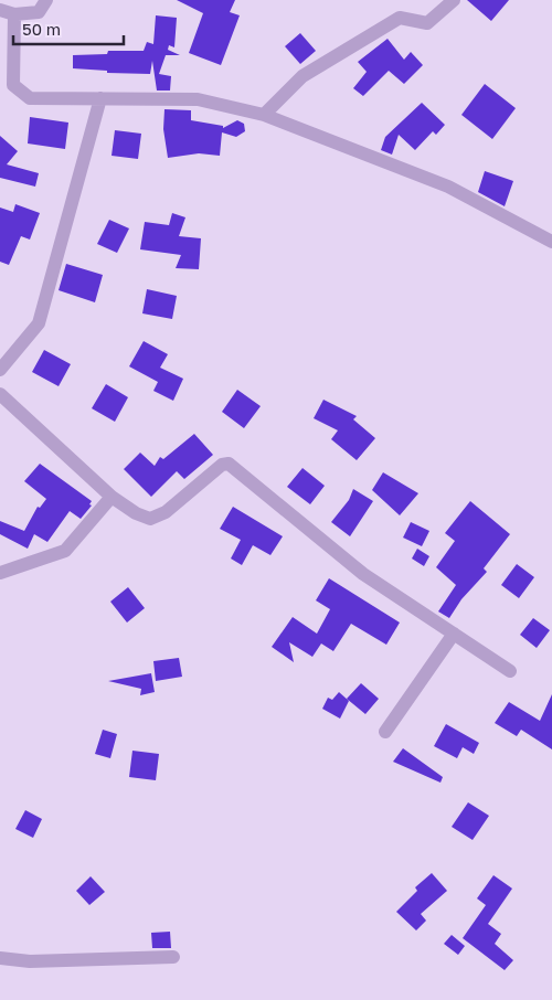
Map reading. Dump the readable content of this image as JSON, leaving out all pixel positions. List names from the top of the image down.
{
  "scale_bar": "50 m"
}
